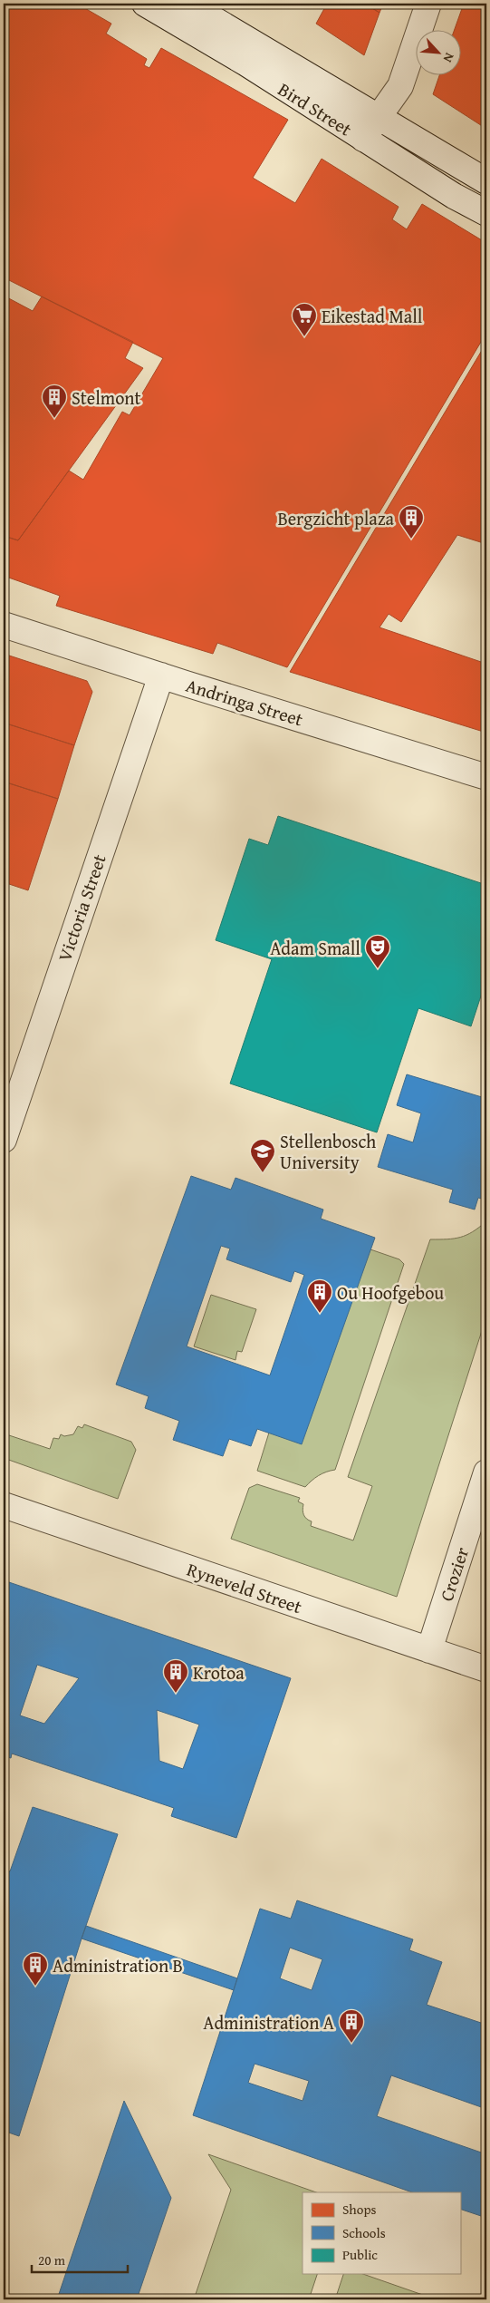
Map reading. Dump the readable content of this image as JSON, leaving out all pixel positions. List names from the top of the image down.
{
  "streets": {
    "street": [
      "Bird Street",
      "Andringa Street",
      "Victoria Street",
      "Crozier",
      "Ryneveld Street"
    ]
  },
  "crossings": [
    ["Andringa Street", "Victoria Street"],
    ["Crozier", "Ryneveld Street"]
  ],
  "places": {
    "supermarket": ["Eikestad Mall"],
    "building": [
      "Stelmont",
      "Bergzicht plaza",
      "Ou Hoofgebou",
      "Krotoa",
      "Administration B",
      "Administration A"
    ],
    "theatre": ["Adam Small"],
    "school or university": ["Stellenbosch University"]
  },
  "legend": ["Shops", "Schools", "Public"],
  "scale_bar": "20 m",
  "north": "bottom right"
}
